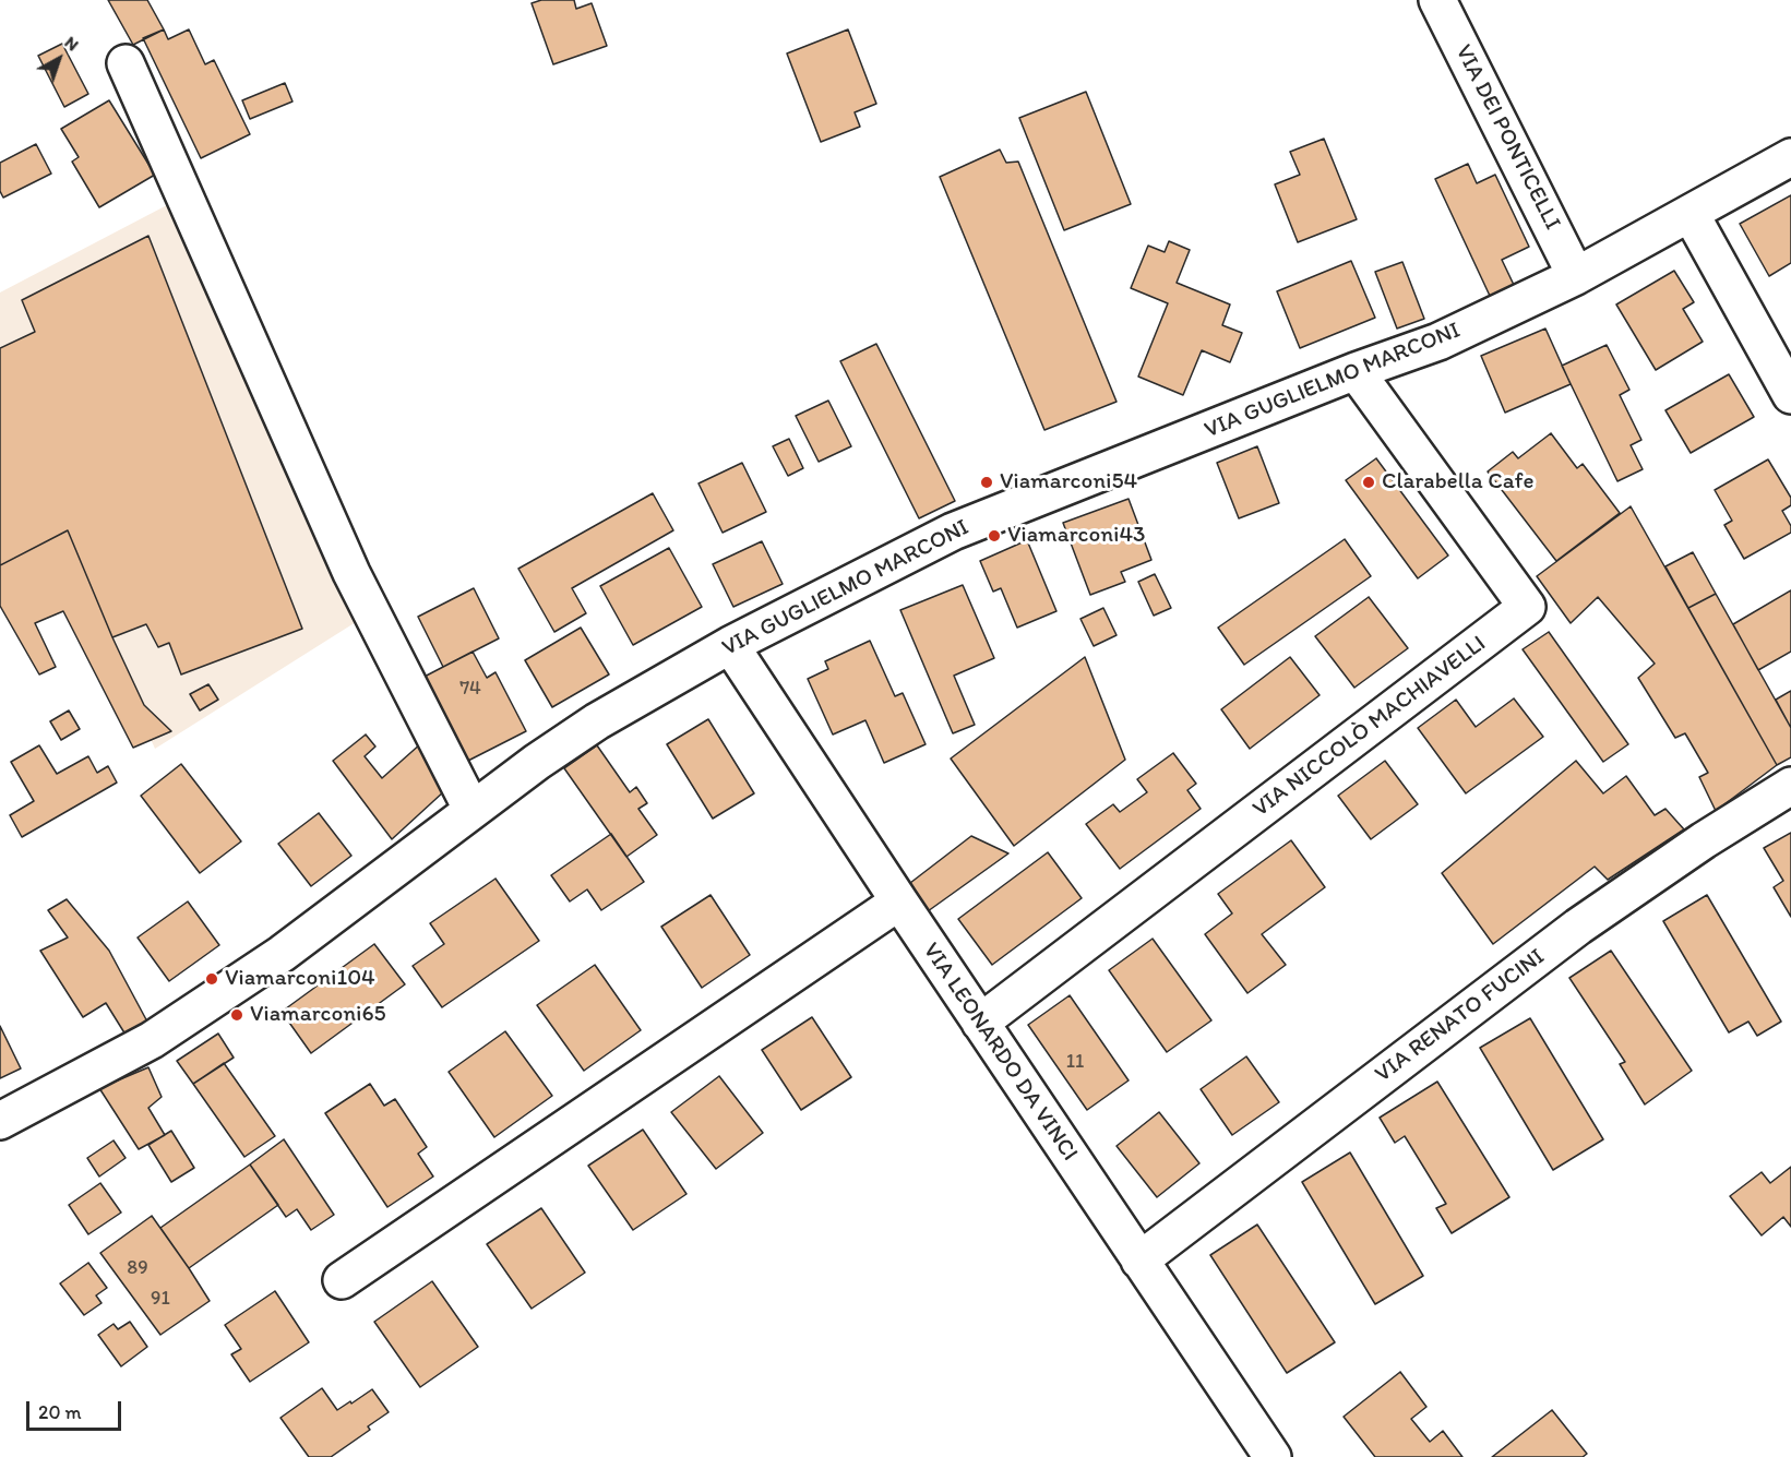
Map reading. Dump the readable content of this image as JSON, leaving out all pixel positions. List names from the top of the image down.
{
  "streets": {
    "street": [
      "VIA DEI PONTICELLI",
      "VIA GUGLIELMO MARCONI",
      "VIA NICCOLÒ MACHIAVELLI",
      "VIA RENATO FUCINI",
      "VIA LEONARDO DA VINCI"
    ]
  },
  "crossings": [
    ["VIA DEI PONTICELLI", "VIA GUGLIELMO MARCONI"],
    ["VIA GUGLIELMO MARCONI", "VIA NICCOLÒ MACHIAVELLI"],
    ["VIA GUGLIELMO MARCONI", "VIA LEONARDO DA VINCI"],
    ["VIA NICCOLÒ MACHIAVELLI", "VIA LEONARDO DA VINCI"],
    ["VIA RENATO FUCINI", "VIA LEONARDO DA VINCI"]
  ],
  "places": [
    "Viamarconi54",
    "Clarabella Cafe",
    "Viamarconi43",
    "Viamarconi104",
    "Viamarconi65"
  ],
  "house_numbers": [
    "74",
    "11",
    "89",
    "91"
  ],
  "scale_bar": "20 m",
  "north": "top right"
}
